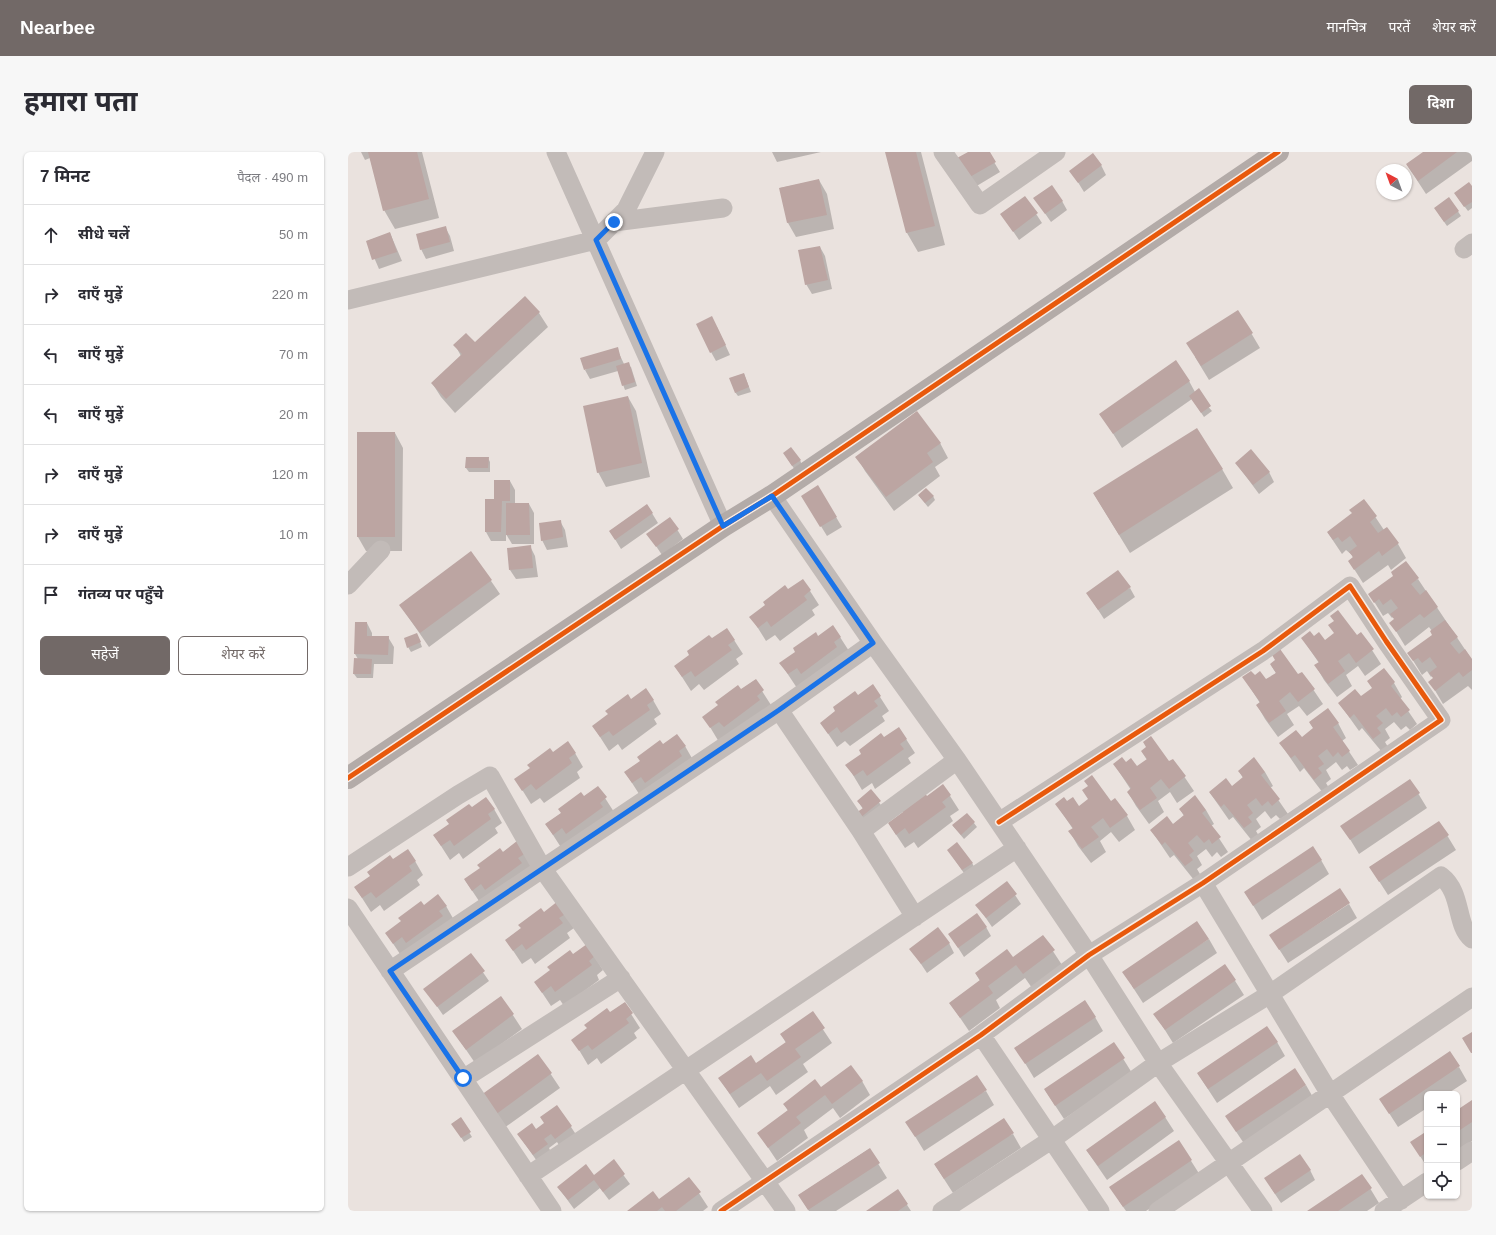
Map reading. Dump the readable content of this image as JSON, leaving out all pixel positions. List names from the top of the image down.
{
  "north": "top left",
  "page": {
    "header": "Nearbee",
    "nav": ["मानचित्र", "परतें", "शेयर करें"],
    "buttons": [
      "दिशा",
      ["सहेजें", "शेयर करें"]
    ],
    "title": "हमारा पता",
    "heading": ["7 मिनट", "पैदल · 490 m"],
    "list": [
      ["सीधे चलें", "50 m"],
      ["दाएँ मुड़ें", "220 m"],
      ["बाएँ मुड़ें", "70 m"],
      ["बाएँ मुड़ें", "20 m"],
      ["दाएँ मुड़ें", "120 m"],
      ["दाएँ मुड़ें", "10 m"],
      "गंतव्य पर पहुँचे"
    ],
    "map_buttons": ["+", "−"]
  }
}
